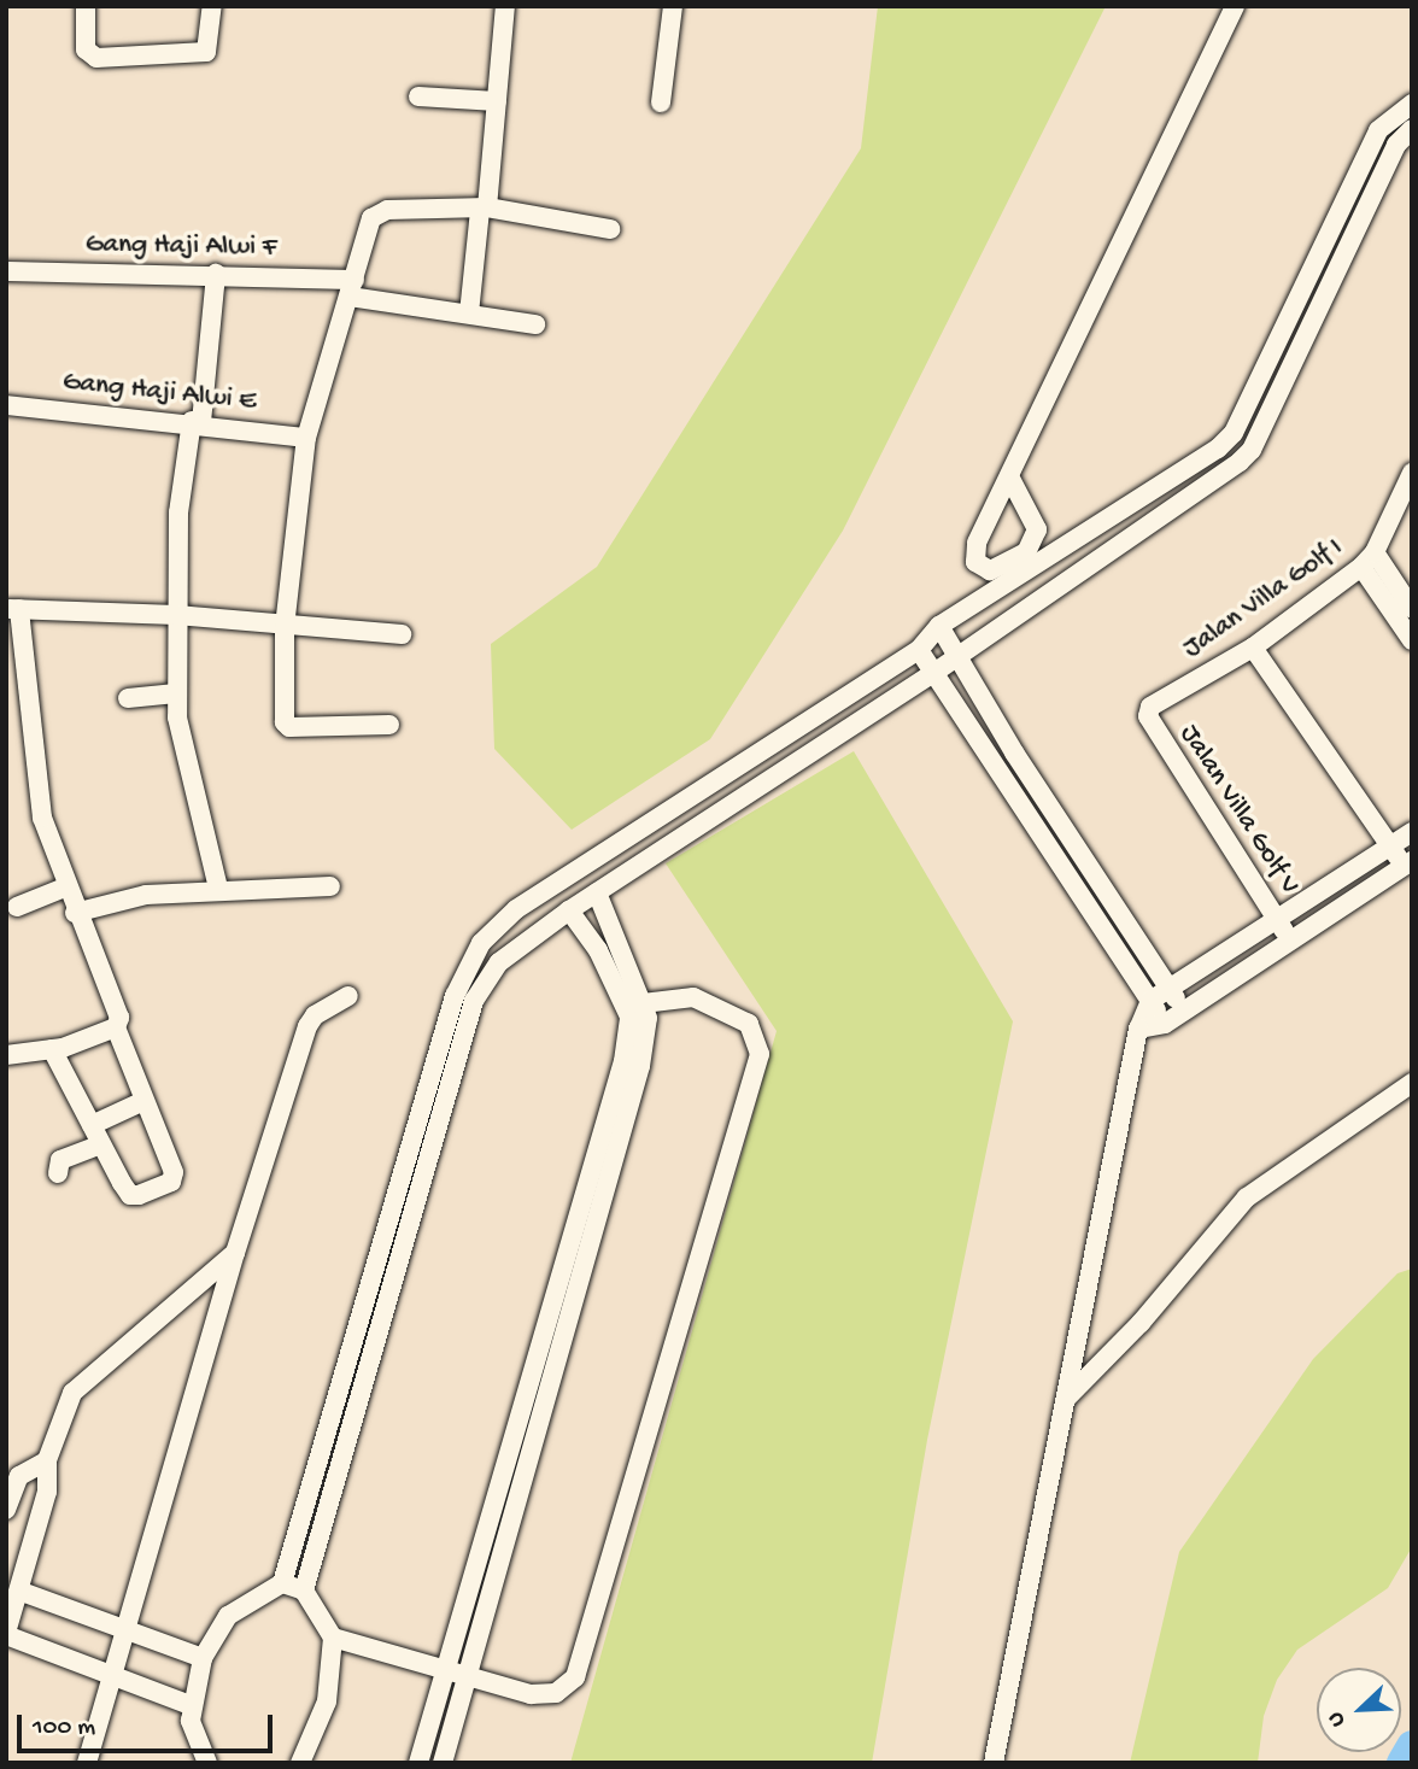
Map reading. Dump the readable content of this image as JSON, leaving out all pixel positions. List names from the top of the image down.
{
  "streets": {
    "street": [
      "Gang Haji Alwi F",
      "Gang Haji Alwi E",
      "Jalan Villa Golf I",
      "Jalan Villa Golf V"
    ]
  },
  "crossings": [
    ["Jalan Villa Golf I", "Jalan Villa Golf V"]
  ],
  "scale_bar": "100 m",
  "north": "bottom left"
}
